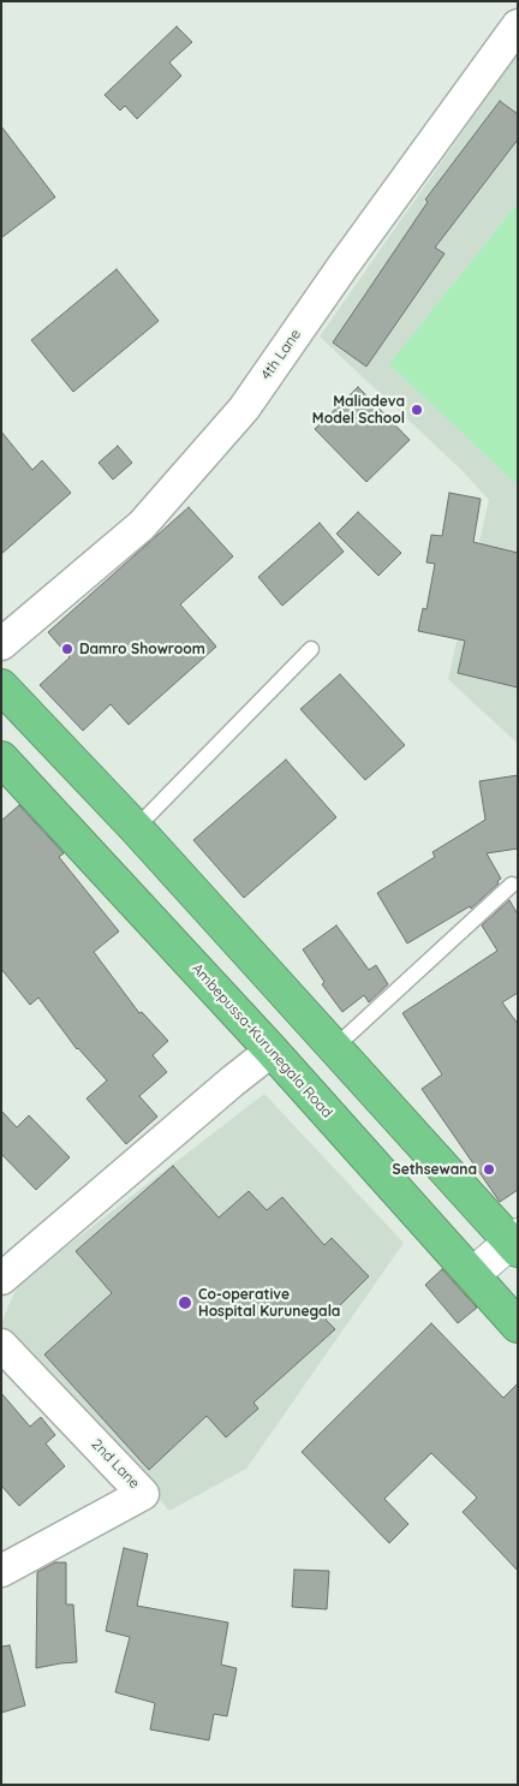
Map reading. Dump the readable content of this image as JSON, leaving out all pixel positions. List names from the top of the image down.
{
  "streets": {
    "highway": ["Ambepussa-Kurunegala Road"],
    "street": ["4th Lane", "2nd Lane"]
  },
  "places": [
    "Maliadeva Model School",
    "Damro Showroom",
    "Sethsewana",
    "Co-operative Hospital Kurunegala"
  ]
}
